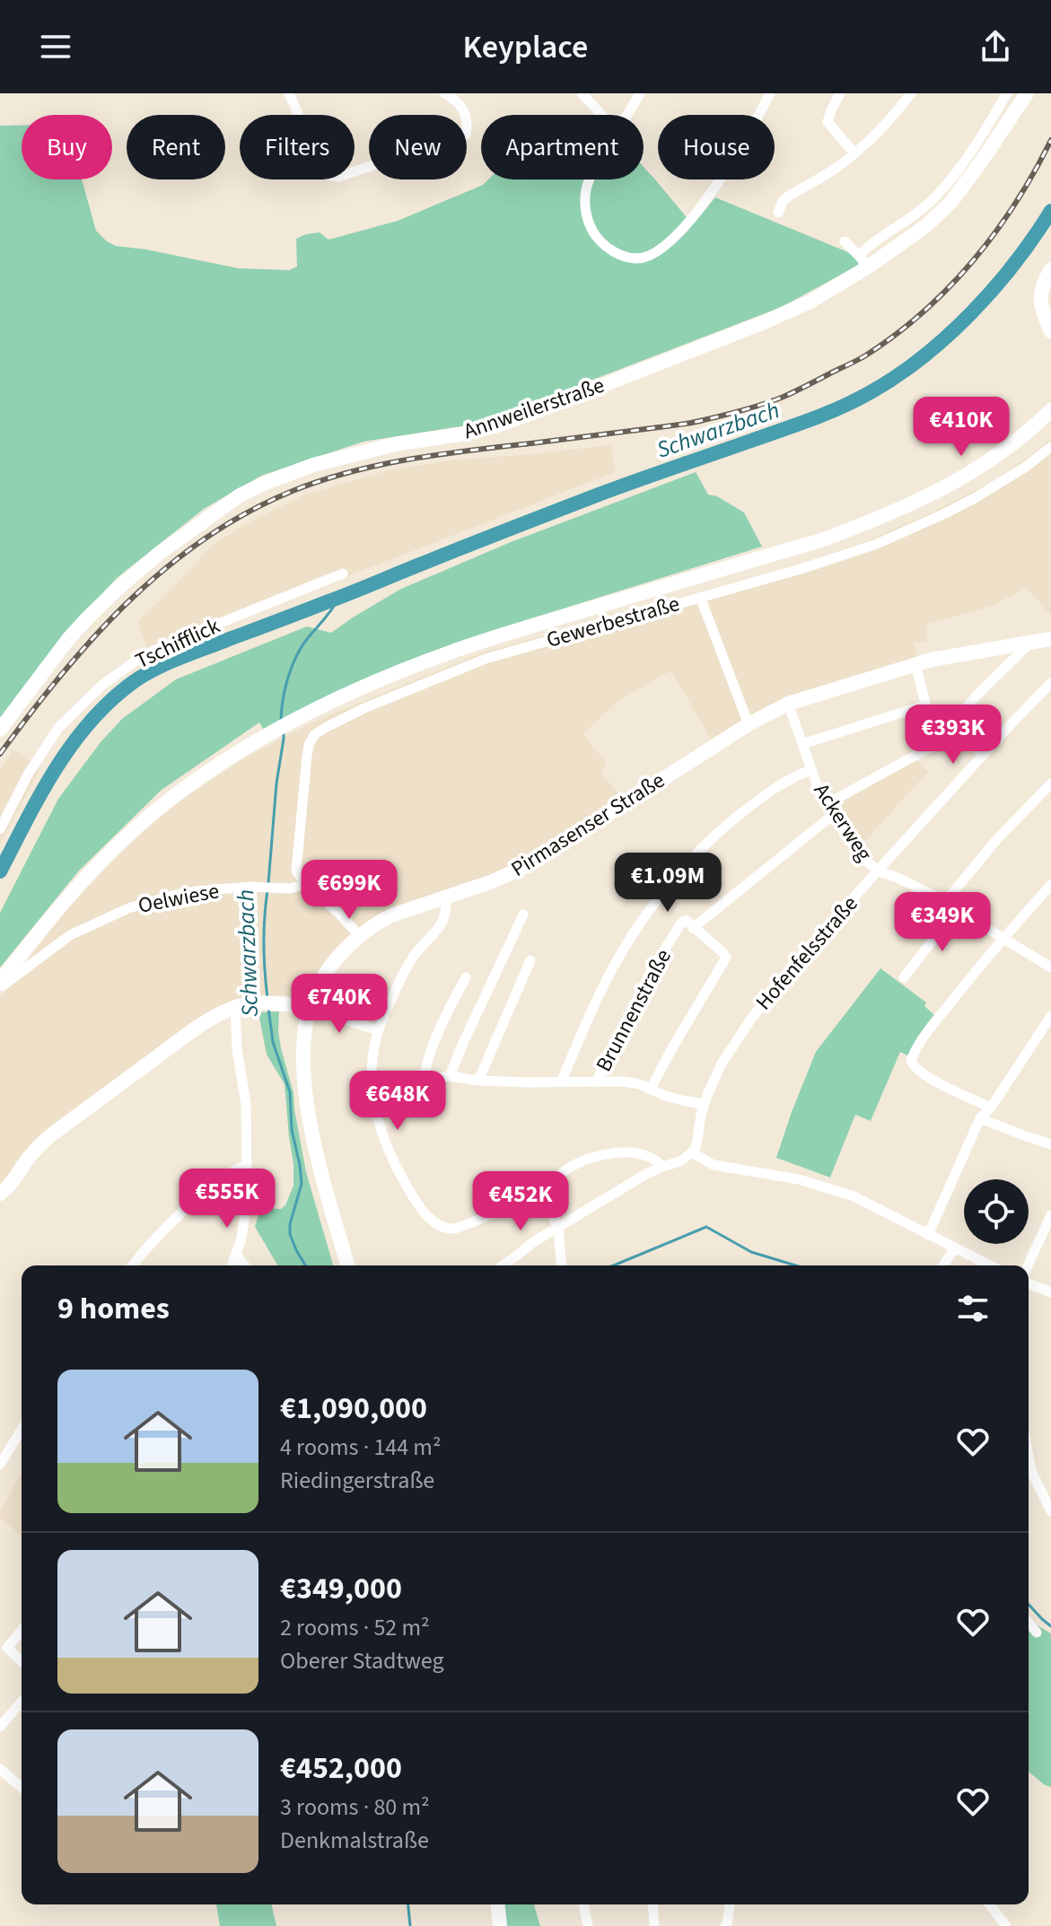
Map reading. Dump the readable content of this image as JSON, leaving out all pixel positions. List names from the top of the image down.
{
  "streets": {
    "main road": ["Annweilerstraße", "Pirmasenser Straße"],
    "street": [
      "Gewerbestraße",
      "Tschifflick",
      "Ackerweg",
      "Oelwiese",
      "Hofenfelsstraße",
      "Brunnenstraße"
    ]
  },
  "crossings": [
    ["Gewerbestraße", "Oelwiese"],
    ["Ackerweg", "Pirmasenser Straße"],
    ["Ackerweg", "Hofenfelsstraße"],
    ["Ackerweg", "Brunnenstraße"]
  ],
  "water": ["Schwarzbach"],
  "page": {
    "header": "Keyplace",
    "chip": [
      "Buy",
      "Rent",
      "Filters",
      "New",
      "Apartment",
      "House"
    ],
    "price": [
      "€410K",
      "€393K",
      "€1.09M",
      "€699K",
      "€349K",
      "€740K",
      "€648K",
      "€555K",
      "€452K"
    ],
    "heading": "9 homes",
    "list": [
      {
        "name": "€1,090,000",
        "note": "4 rooms · 144 m² · Riedingerstraße"
      },
      {
        "name": "€349,000",
        "note": "2 rooms · 52 m² · Oberer Stadtweg"
      },
      {
        "name": "€452,000",
        "note": "3 rooms · 80 m² · Denkmalstraße"
      }
    ]
  }
}
